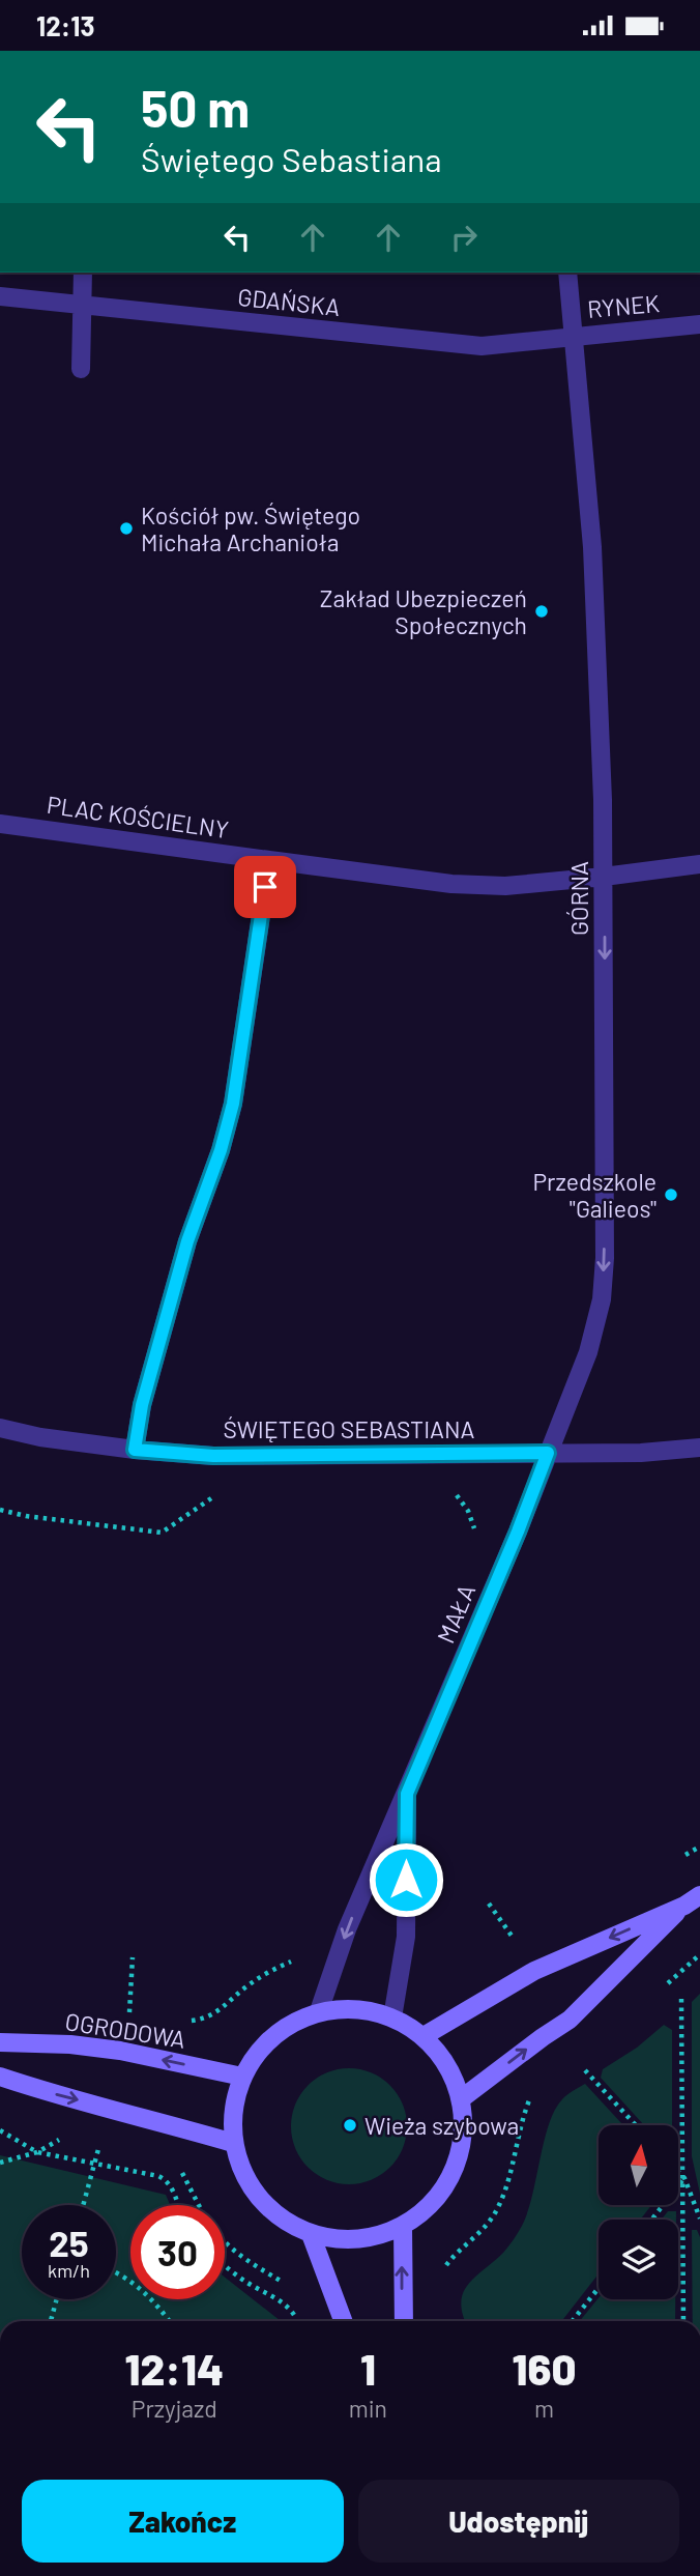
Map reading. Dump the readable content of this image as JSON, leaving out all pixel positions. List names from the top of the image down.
{
  "streets": {
    "street": [
      "GDAŃSKA",
      "RYNEK",
      "PLAC KOŚCIELNY",
      "GÓRNA",
      "ŚWIĘTEGO SEBASTIANA",
      "MAŁA",
      "OGRODOWA"
    ]
  },
  "crossings": [
    ["GDAŃSKA", "RYNEK"],
    ["GDAŃSKA", "GÓRNA"],
    ["RYNEK", "GÓRNA"],
    ["PLAC KOŚCIELNY", "GÓRNA"],
    ["GÓRNA", "ŚWIĘTEGO SEBASTIANA"],
    ["GÓRNA", "MAŁA"],
    ["ŚWIĘTEGO SEBASTIANA", "MAŁA"],
    ["MAŁA", "OGRODOWA"]
  ],
  "one_way": ["GÓRNA"],
  "places": [
    "Kościół pw. Świętego Michała Archanioła",
    "Zakład Ubezpieczeń Społecznych",
    "Przedszkole \"Galieos\"",
    "Wieża szybowa"
  ],
  "north": "top",
  "page": {
    "status": "12:13",
    "turn": ["50 m", "Świętego Sebastiana"],
    "speed": "25 km/h",
    "limit": "30",
    "eta": [
      "12:14",
      "Przyjazd",
      "1",
      "min",
      "160",
      "m"
    ],
    "buttons": ["Zakończ", "Udostępnij"]
  }
}
